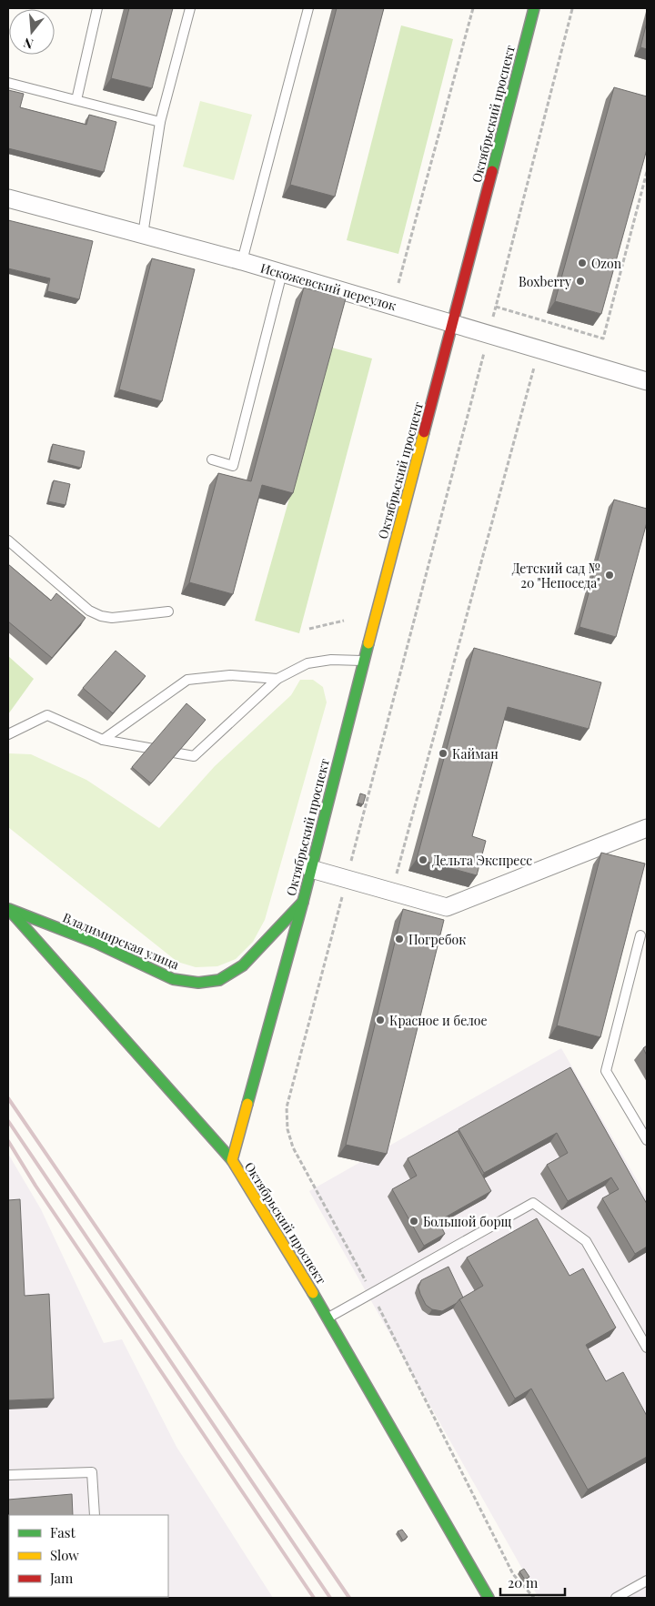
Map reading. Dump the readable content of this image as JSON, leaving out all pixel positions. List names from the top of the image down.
{
  "streets": {
    "main road": ["Октябрьский проспект", "Владимирская улица"],
    "street": ["Искожевский переулок"]
  },
  "crossings": [
    ["Октябрьский проспект", "Искожевский переулок"],
    ["Октябрьский проспект", "Владимирская улица"]
  ],
  "places": [
    "Ozon",
    "Boxberry",
    "Детский сад № 20 \"Непоседа\"",
    "Кайман",
    "Дельта Экспресс",
    "Погребок",
    "Красное и белое",
    "Большой борщ"
  ],
  "legend": ["Fast", "Slow", "Jam"],
  "scale_bar": "20 m",
  "north": "bottom"
}
